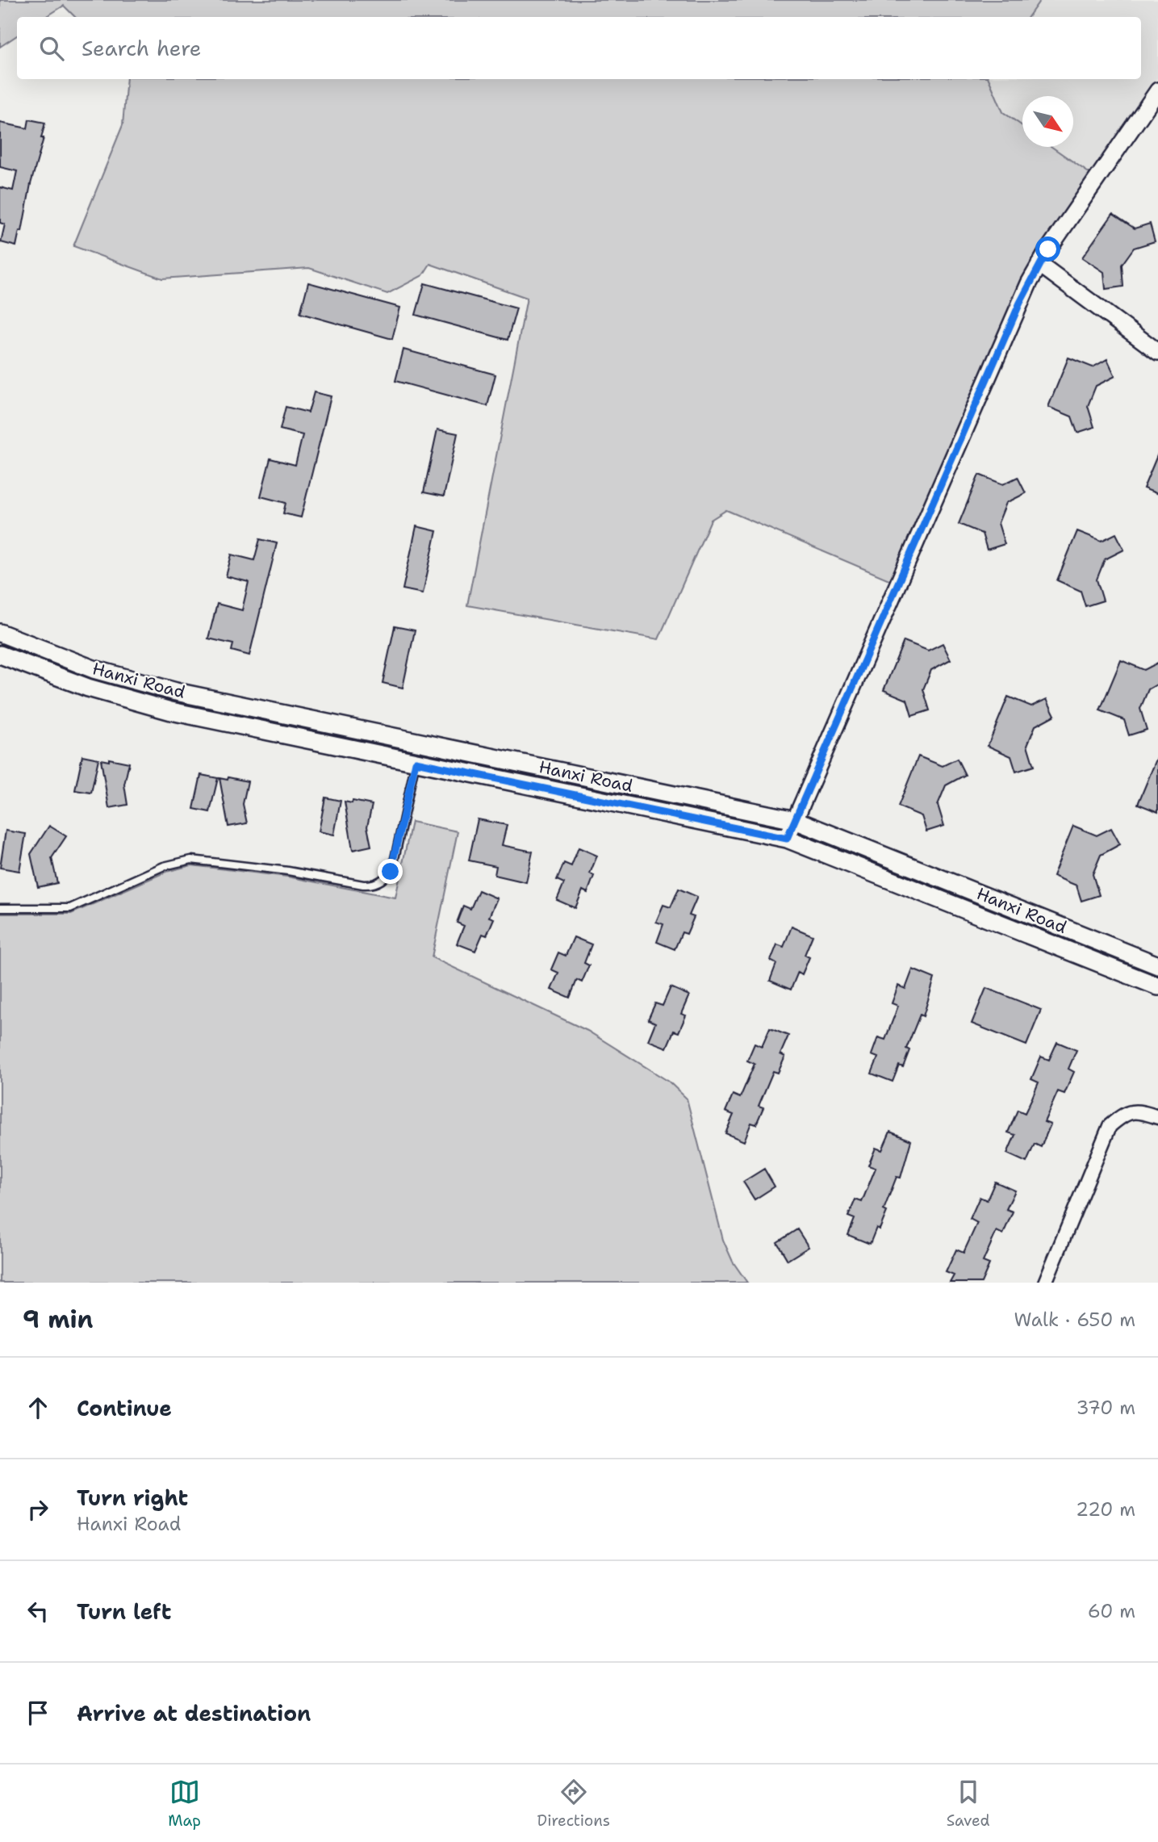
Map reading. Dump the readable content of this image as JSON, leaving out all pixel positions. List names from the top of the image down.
{
  "streets": {
    "main road": ["Hanxi Road"]
  },
  "north": "bottom right",
  "page": {
    "search": "Search here",
    "heading": ["9 min", "Walk · 650 m"],
    "list": [
      ["Continue", "370 m"],
      ["Turn right", "Hanxi Road", "220 m"],
      ["Turn left", "60 m"],
      "Arrive at destination"
    ],
    "nav": ["Map", "Directions", "Saved"]
  }
}
